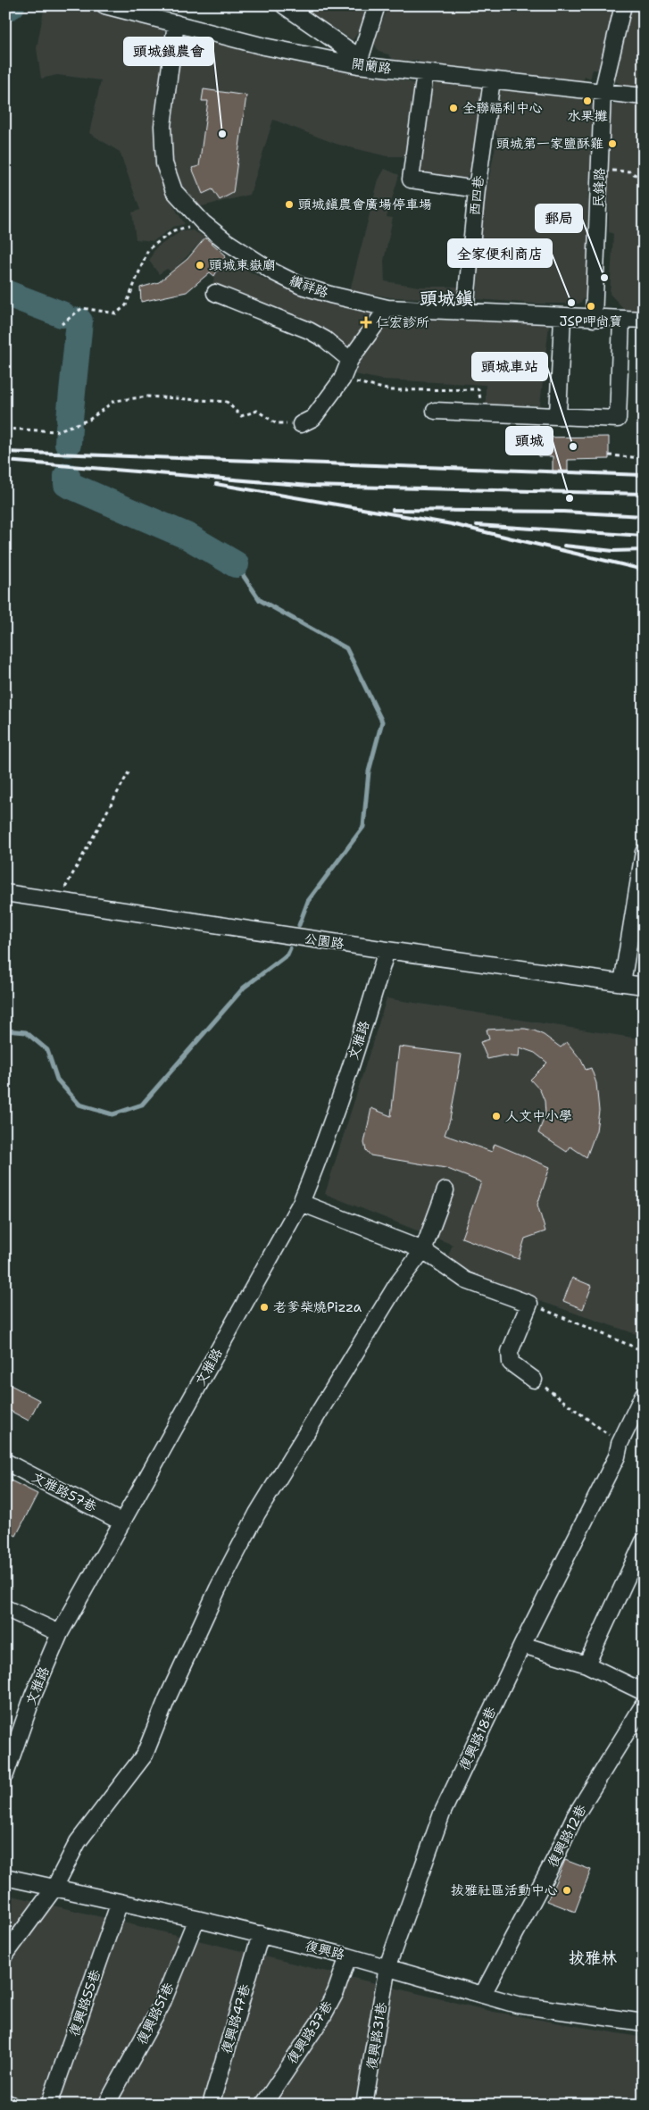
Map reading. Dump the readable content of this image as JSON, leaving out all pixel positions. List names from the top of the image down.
{
  "streets": {
    "street": [
      "開蘭路",
      "民鋒路",
      "西四巷",
      "纘祥路",
      "公園路",
      "文雅路",
      "文雅路57巷",
      "復興路18巷",
      "復興路12巷",
      "復興路",
      "復興路55巷",
      "復興路51巷",
      "復興路47巷",
      "復興路37巷",
      "復興路31巷"
    ]
  },
  "crossings": [
    ["開蘭路", "民鋒路"],
    ["開蘭路", "西四巷"],
    ["開蘭路", "纘祥路"],
    ["民鋒路", "纘祥路"],
    ["西四巷", "纘祥路"],
    ["公園路", "文雅路"],
    ["文雅路", "文雅路57巷"],
    ["復興路18巷", "復興路"],
    ["復興路18巷", "復興路31巷"],
    ["復興路12巷", "復興路"],
    ["復興路", "復興路55巷"],
    ["復興路", "復興路51巷"],
    ["復興路", "復興路47巷"],
    ["復興路", "復興路37巷"],
    ["復興路", "復興路31巷"]
  ],
  "districts": ["頭城鎮", "拔雅林"],
  "places": {
    "other": [
      "水果攤",
      "全聯福利中心",
      "頭城鎮農會",
      "頭城第一家鹽酥雞",
      "頭城鎮農會廣場停車場",
      "頭城東嶽廟",
      "郵局",
      "全家便利商店",
      "JSP呷尚寶",
      "頭城車站",
      "頭城",
      "人文中小學",
      "老爹柴燒Pizza",
      "拔雅社區活動中心"
    ],
    "health": ["仁宏診所"]
  }
}
